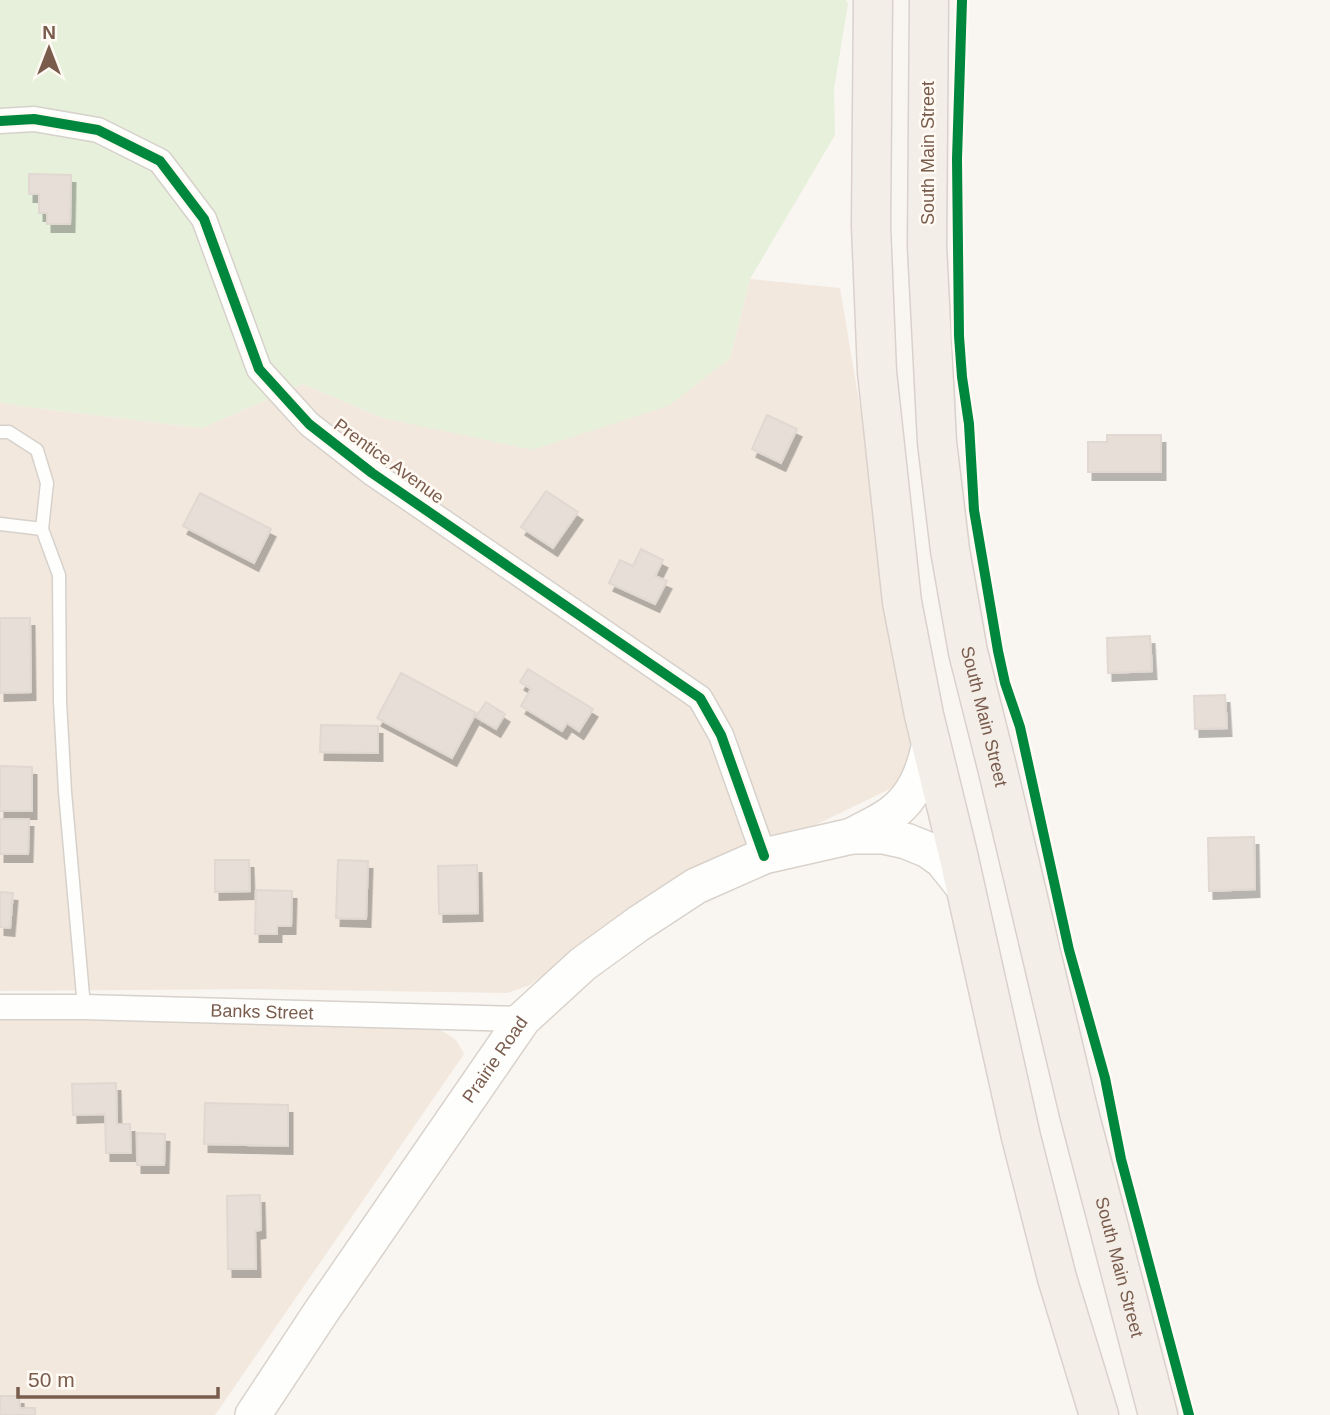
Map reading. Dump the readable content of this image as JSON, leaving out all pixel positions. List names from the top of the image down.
{
  "streets": {
    "main road": ["South Main Street"],
    "street": ["Prentice Avenue", "Banks Street", "Prairie Road"]
  },
  "crossings": [
    ["Prentice Avenue", "Prairie Road"],
    ["Banks Street", "Prairie Road"]
  ],
  "scale_bar": "50 m",
  "north": "top"
}
